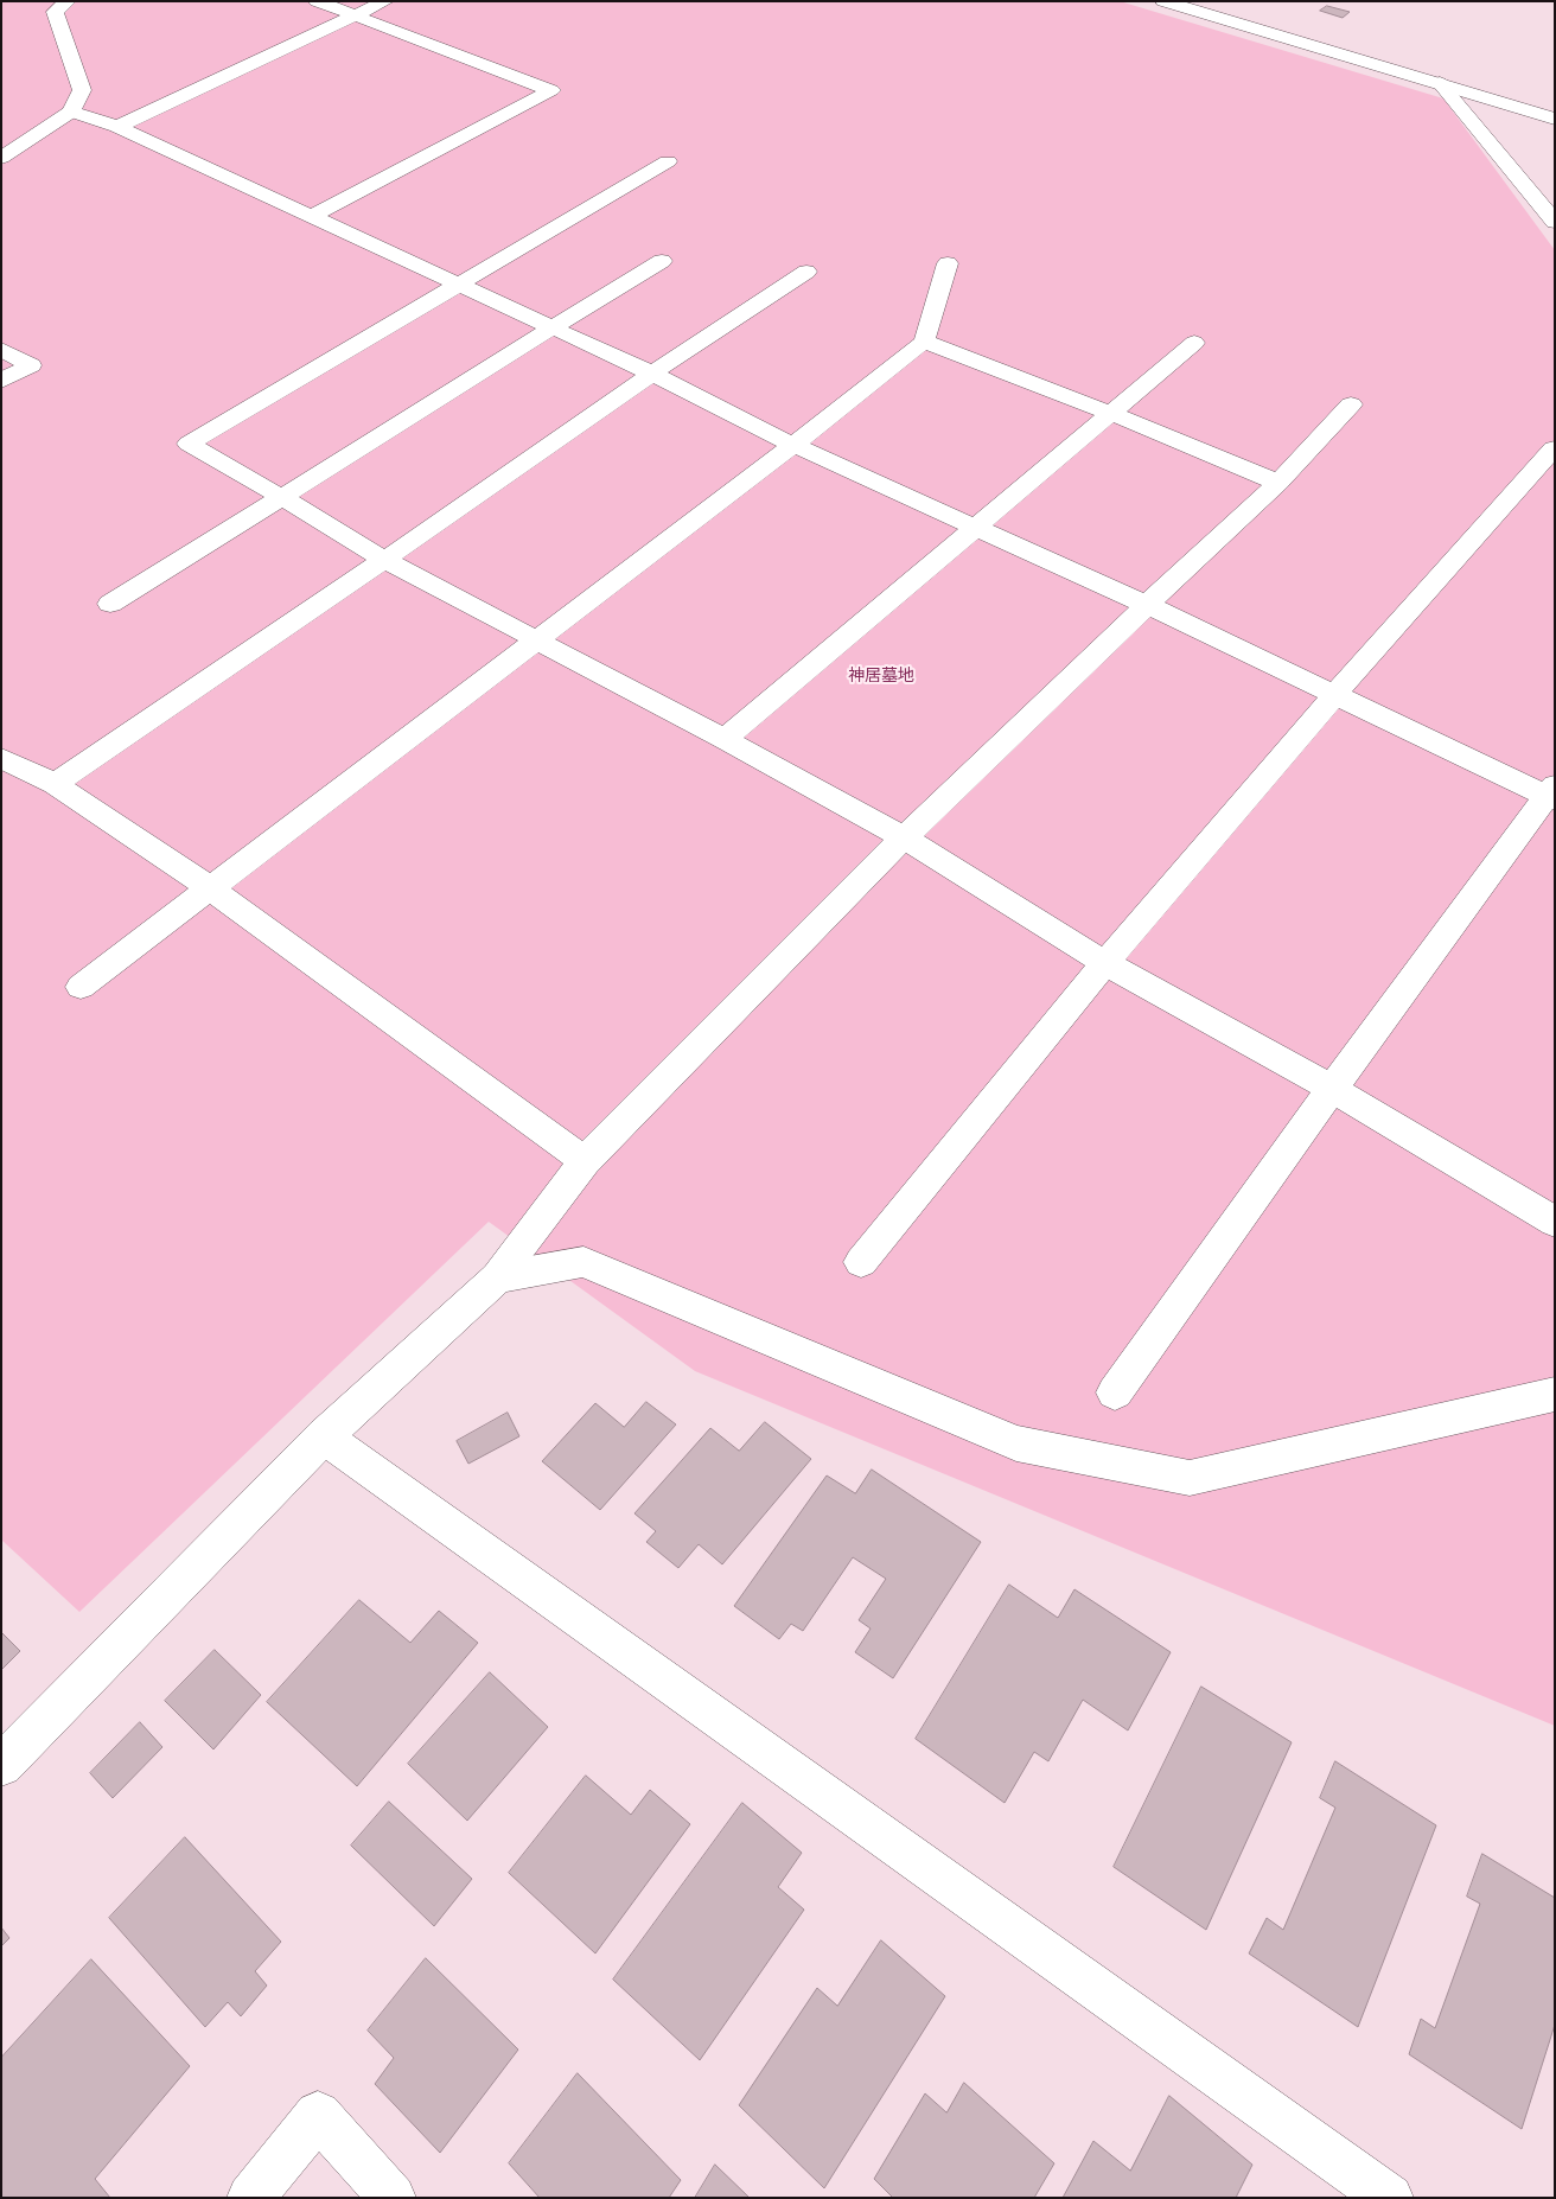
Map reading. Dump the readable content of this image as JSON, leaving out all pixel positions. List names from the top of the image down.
{
  "parks": ["神居墓地"]
}
